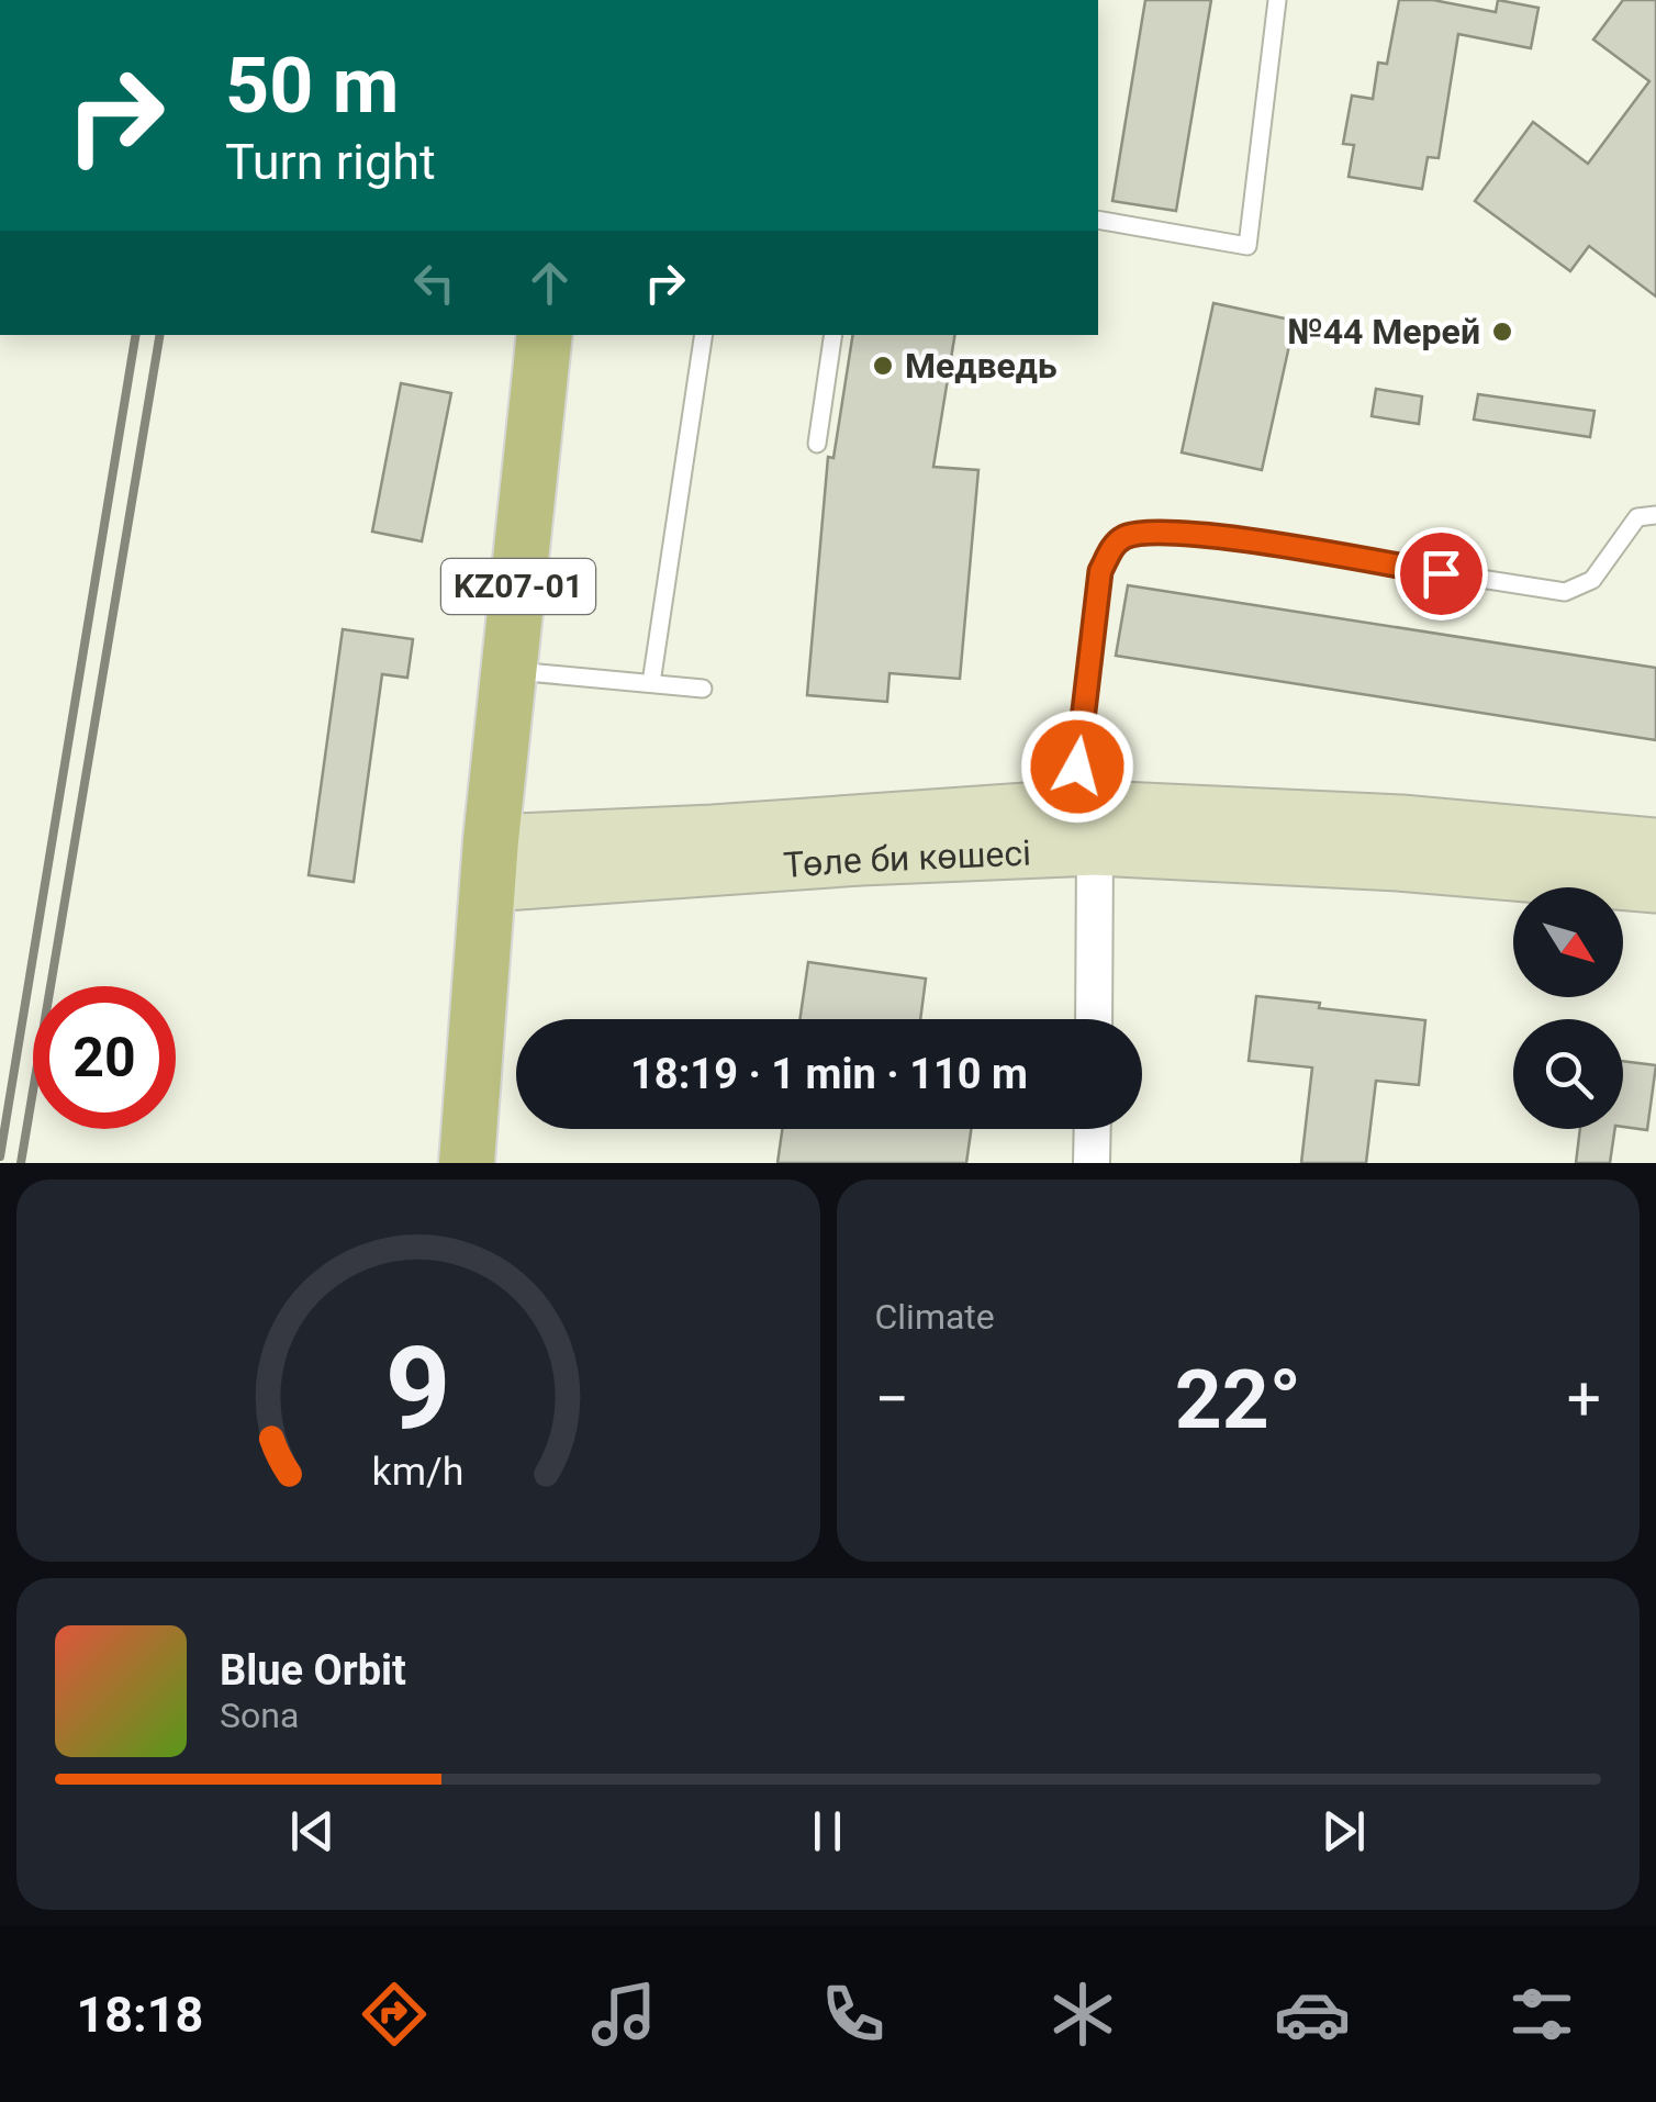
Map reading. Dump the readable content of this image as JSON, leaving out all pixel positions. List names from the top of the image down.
{
  "streets": {
    "main road": ["KZ07-01", "Төле би көшесі"]
  },
  "crossings": [
    ["KZ07-01", "Төле би көшесі"]
  ],
  "places": ["№44 Мерей", "Медведь"],
  "north": "bottom right",
  "page": {
    "turn": ["50 m", "Turn right"],
    "limit": "20",
    "trip": "18:19 · 1 min · 110 m",
    "tile": "Climate",
    "heat": ["−", "22°", "+"],
    "song": ["Blue Orbit", "Sona"],
    "tabs": "18:18",
    "gauge": ["9", "km/h"]
  }
}
